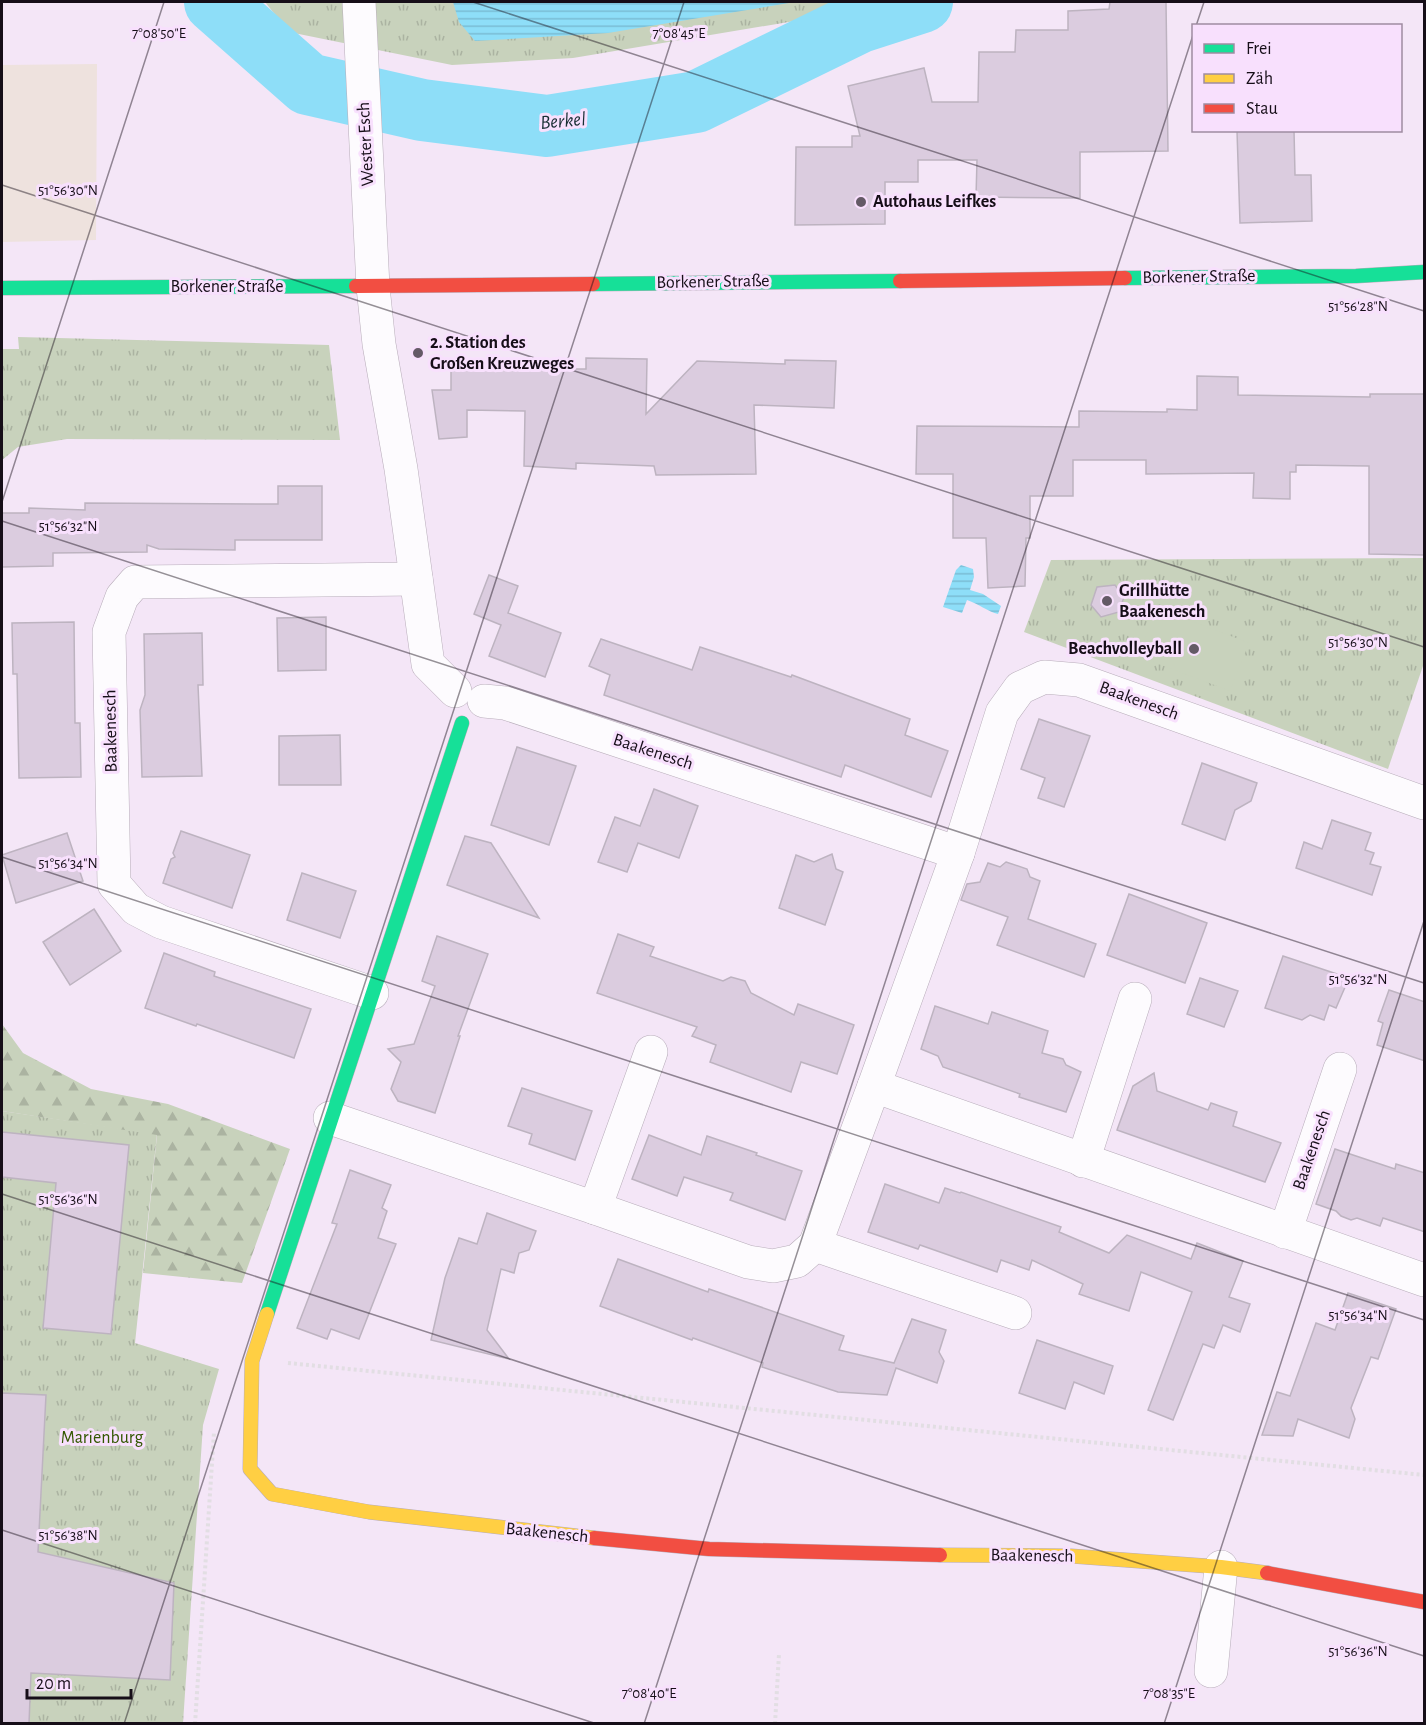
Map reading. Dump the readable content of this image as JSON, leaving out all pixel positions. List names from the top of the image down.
{
  "streets": {
    "street": ["Wester Esch", "Borkener Straße", "Baakenesch"]
  },
  "crossings": [
    ["Wester Esch", "Borkener Straße"]
  ],
  "water": ["Berkel"],
  "parks": ["Marienburg"],
  "places": [
    "Autohaus Leifkes",
    "2. Station des Großen Kreuzweges",
    "Grillhütte Baakenesch",
    "Beachvolleyball"
  ],
  "legend": ["Frei", "Zäh", "Stau"],
  "scale_bar": "20 m",
  "coordinates": [
    "7°08'50\"E",
    "7°08'45\"E",
    "51°56'30\"N",
    "51°56'28\"N",
    "51°56'32\"N",
    "51°56'34\"N",
    "51°56'36\"N",
    "51°56'38\"N",
    "7°08'40\"E",
    "7°08'35\"E"
  ]
}
